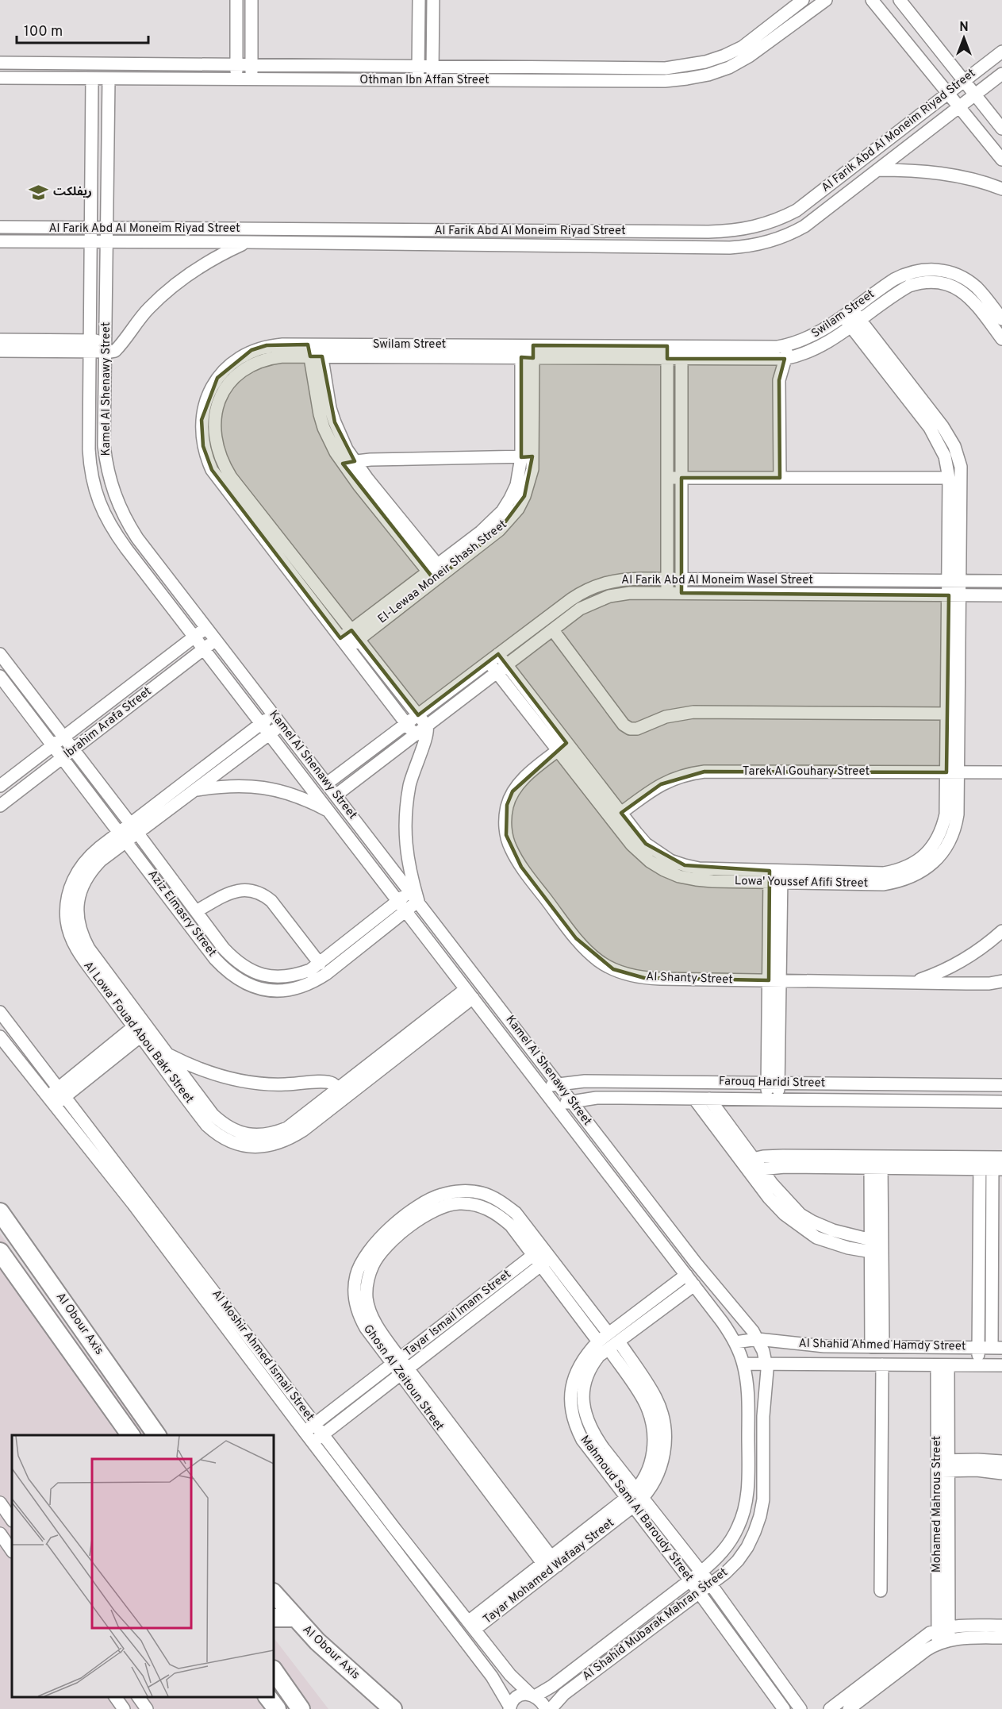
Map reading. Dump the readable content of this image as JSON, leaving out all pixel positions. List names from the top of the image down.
{
  "streets": {
    "highway": ["Al Obour Axis"],
    "street": [
      "Othman Ibn Affan Street",
      "Al Farik Abd Al Moneim Riyad Street",
      "Swilam Street",
      "Kamel Al Shenawy Street",
      "El-Lewaa Moneir Shash Street",
      "Al Farik Abd Al Moneim Wasel Street",
      "Ibrahim Arafa Street",
      "Tarek Al Gouhary Street",
      "Lowa' Youssef Afifi Street",
      "Aziz Elmasry Street",
      "Al Shanty Street",
      "Al Lowa' Fouad Abou Bakr Street",
      "Farouq Haridi Street",
      "Tayar Ismail Imam Street",
      "Al Shahid Ahmed Hamdy Street",
      "Al Moshir Ahmed Ismail Street",
      "Ghosn Al Zeitoun Street",
      "Mohamed Mahrous Street",
      "Mahmoud Sami Al Baroudy Street",
      "Tayar Mohamed Wafaay Street",
      "Al Shahid Mubarak Mahran Street"
    ]
  },
  "crossings": [
    ["Othman Ibn Affan Street", "Kamel Al Shenawy Street"],
    ["Al Farik Abd Al Moneim Riyad Street", "Kamel Al Shenawy Street"],
    ["Swilam Street", "El-Lewaa Moneir Shash Street"],
    ["Swilam Street", "Al Farik Abd Al Moneim Wasel Street"],
    ["Kamel Al Shenawy Street", "Al Farik Abd Al Moneim Wasel Street"],
    ["Kamel Al Shenawy Street", "Ibrahim Arafa Street"],
    ["Kamel Al Shenawy Street", "Aziz Elmasry Street"],
    ["Kamel Al Shenawy Street", "Al Lowa' Fouad Abou Bakr Street"],
    ["Kamel Al Shenawy Street", "Farouq Haridi Street"],
    ["Kamel Al Shenawy Street", "Al Shahid Ahmed Hamdy Street"],
    ["Kamel Al Shenawy Street", "Mahmoud Sami Al Baroudy Street"],
    ["Kamel Al Shenawy Street", "Al Shahid Mubarak Mahran Street"],
    ["Al Farik Abd Al Moneim Wasel Street", "Lowa' Youssef Afifi Street"],
    ["Ibrahim Arafa Street", "Aziz Elmasry Street"],
    ["Tarek Al Gouhary Street", "Lowa' Youssef Afifi Street"],
    ["Lowa' Youssef Afifi Street", "Al Shanty Street"],
    ["Aziz Elmasry Street", "Al Lowa' Fouad Abou Bakr Street"],
    ["Tayar Ismail Imam Street", "Al Moshir Ahmed Ismail Street"],
    ["Tayar Ismail Imam Street", "Ghosn Al Zeitoun Street"],
    ["Al Shahid Ahmed Hamdy Street", "Mohamed Mahrous Street"],
    ["Al Shahid Ahmed Hamdy Street", "Al Shahid Mubarak Mahran Street"],
    ["Al Moshir Ahmed Ismail Street", "Tayar Mohamed Wafaay Street"],
    ["Al Moshir Ahmed Ismail Street", "Al Shahid Mubarak Mahran Street"],
    ["Ghosn Al Zeitoun Street", "Mahmoud Sami Al Baroudy Street"],
    ["Ghosn Al Zeitoun Street", "Tayar Mohamed Wafaay Street"],
    ["Mahmoud Sami Al Baroudy Street", "Tayar Mohamed Wafaay Street"],
    ["Mahmoud Sami Al Baroudy Street", "Al Shahid Mubarak Mahran Street"]
  ],
  "places": {
    "school or university": ["ريفلكت"]
  },
  "scale_bar": "100 m",
  "north": "top"
}
